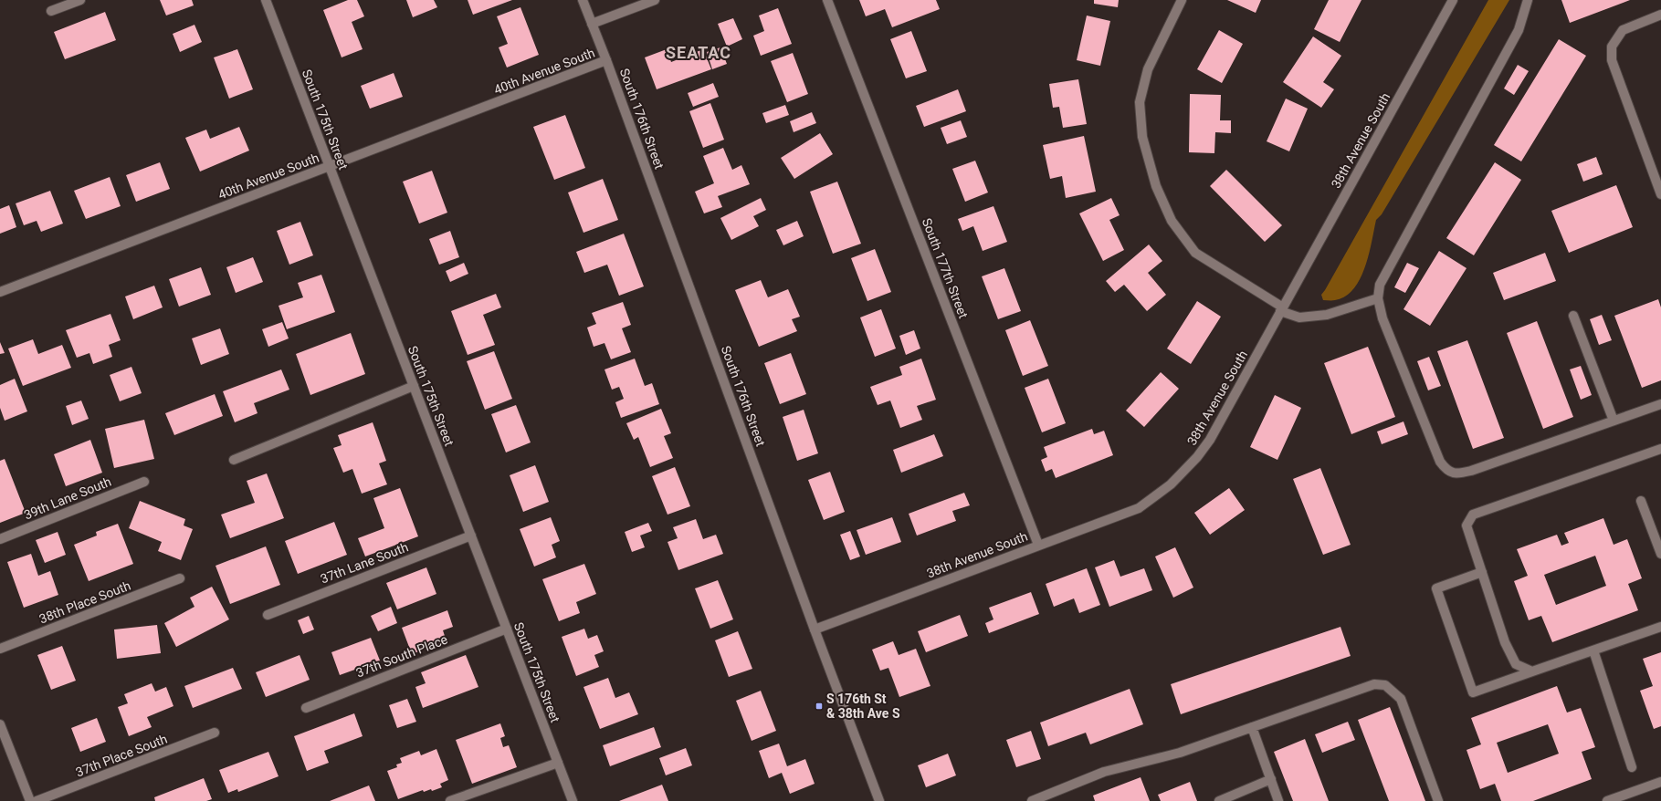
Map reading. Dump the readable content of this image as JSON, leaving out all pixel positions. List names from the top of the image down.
{
  "streets": {
    "street": [
      "40th Avenue South",
      "South 176th Street",
      "South 175th Street",
      "38th Avenue South",
      "South 177th Street",
      "39th Lane South",
      "37th Lane South",
      "38th Place South",
      "37th South Place",
      "37th Place South"
    ]
  },
  "crossings": [
    ["40th Avenue South", "South 176th Street"],
    ["40th Avenue South", "South 175th Street"],
    ["South 176th Street", "38th Avenue South"],
    ["South 175th Street", "37th Lane South"],
    ["South 175th Street", "37th South Place"],
    ["38th Avenue South", "South 177th Street"]
  ],
  "districts": ["SEATAC"],
  "places": {
    "transit": ["S 176th St & 38th Ave S"]
  }
}
